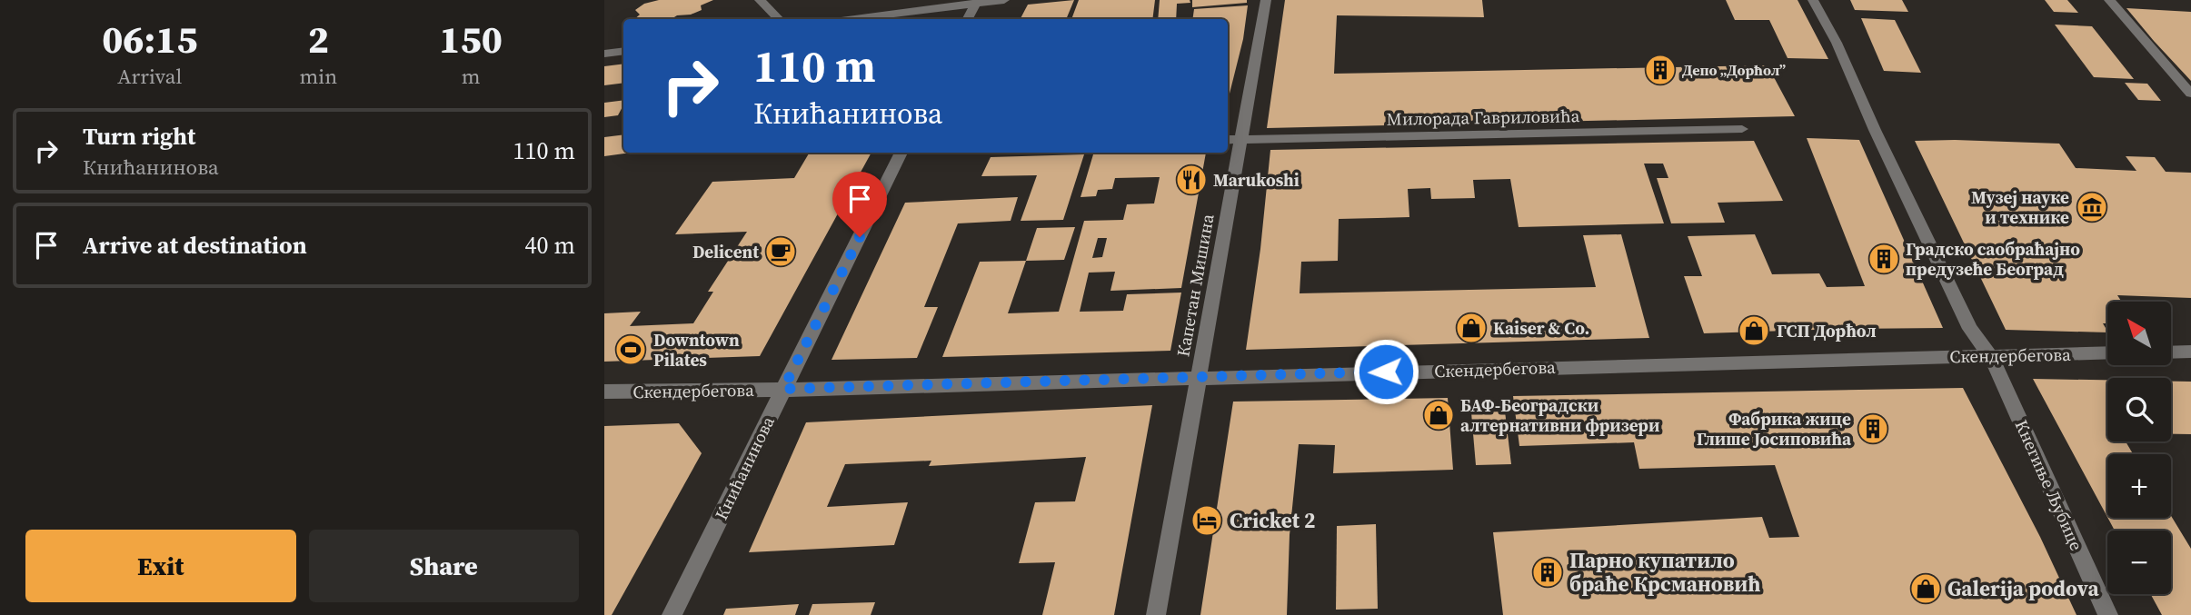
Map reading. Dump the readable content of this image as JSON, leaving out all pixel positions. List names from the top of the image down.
{
  "streets": {
    "street": [
      "Милорада Гавриловића",
      "Капетан Мишина",
      "Скендербегова",
      "Книћанинова",
      "Кнегиње Љубице"
    ]
  },
  "crossings": [
    ["Милорада Гавриловића", "Капетан Мишина"],
    ["Капетан Мишина", "Скендербегова"],
    ["Скендербегова", "Книћанинова"],
    ["Скендербегова", "Кнегиње Љубице"]
  ],
  "places": {
    "building": [
      "Депо „Дорћол”",
      "Градско саобраћајно предузеће Београд",
      "Фабрика жице Глише Јосиповића",
      "Парно купатило браће Крсмановић"
    ],
    "restaurant": ["Marukoshi"],
    "museum": ["Музеј науке и технике"],
    "cafe": ["Delicent"],
    "shop": [
      "Kaiser & Co.",
      "ГСП Дорћол",
      "БАФ-Београдски алтернативни фризери",
      "Galerija podova"
    ],
    "sports": ["Downtown Pilates"],
    "hotel": ["Cricket 2"]
  },
  "north": "top left",
  "page": {
    "eta": [
      "06:15",
      "Arrival",
      "2",
      "min",
      "150",
      "m"
    ],
    "turn": ["110 m", "Книћанинова"],
    "list": [
      {
        "name": "Turn right",
        "note": "Книћанинова",
        "value": "110 m"
      },
      {
        "name": "Arrive at destination",
        "value": "40 m"
      }
    ],
    "map_buttons": ["+", "−"],
    "buttons": ["Exit", "Share"]
  }
}
